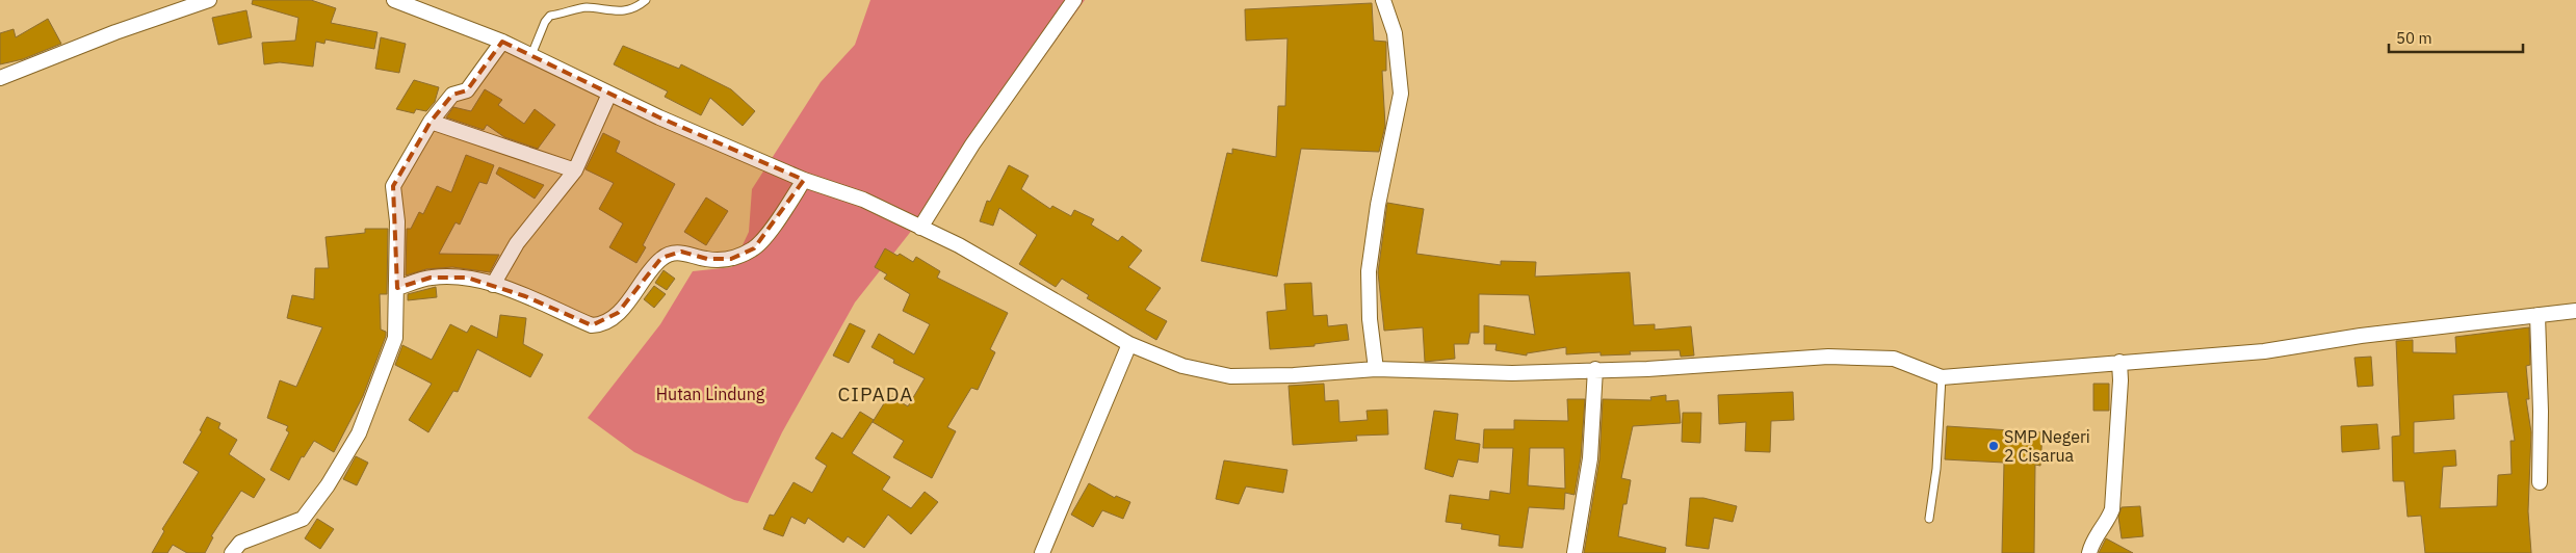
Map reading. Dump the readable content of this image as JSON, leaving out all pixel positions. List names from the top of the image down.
{
  "districts": ["CIPADA"],
  "parks": ["Hutan Lindung"],
  "places": ["SMP Negeri 2 Cisarua"],
  "scale_bar": "50 m"
}
